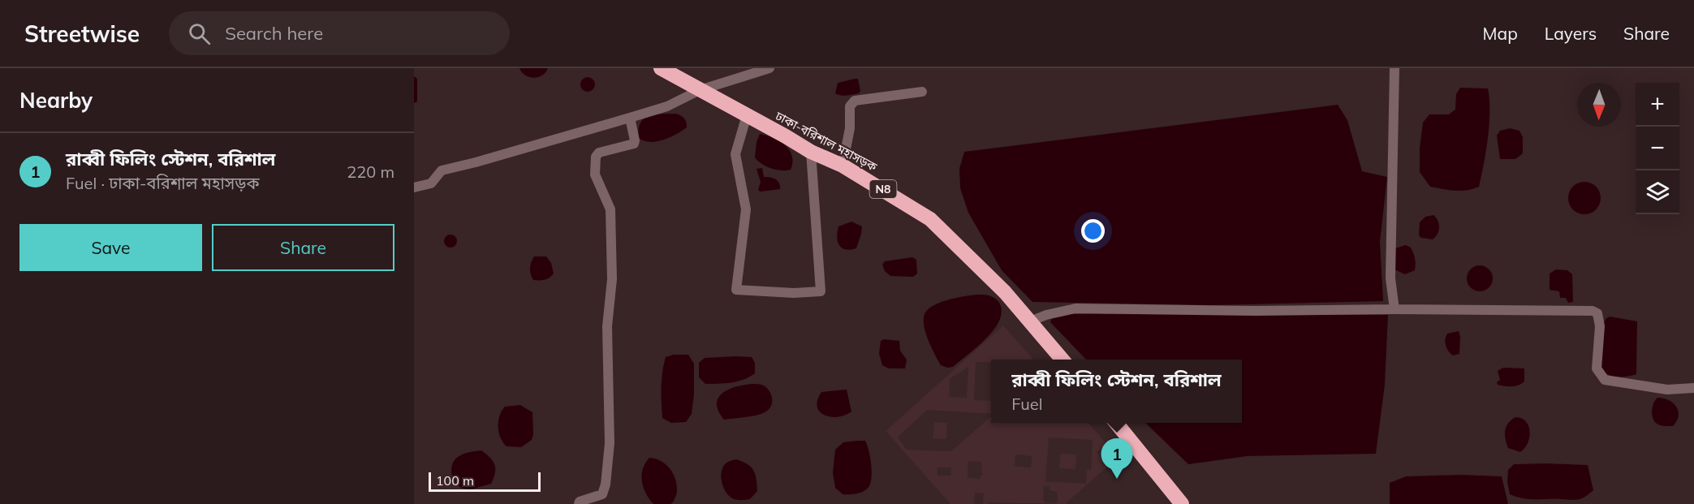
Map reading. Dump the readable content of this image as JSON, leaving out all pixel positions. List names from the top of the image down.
{
  "streets": {
    "highway": ["ঢাকা-বরিশাল মহাসড়ক", "N8"]
  },
  "scale_bar": "100 m",
  "north": "bottom",
  "page": {
    "header": "Streetwise",
    "search": "Search here",
    "nav": ["Map", "Layers", "Share"],
    "heading": "Nearby",
    "map_buttons": ["+", "−"],
    "list": [
      {
        "mark": "1",
        "name": "রাব্বী ফিলিং স্টেশন, বরিশাল",
        "note": "Fuel · ঢাকা-বরিশাল মহাসড়ক",
        "value": "220 m"
      }
    ],
    "buttons": ["Save", "Share"],
    "popup": ["রাব্বী ফিলিং স্টেশন, বরিশাল", "Fuel"],
    "pins": "1",
    "scale": "100 m"
  }
}
